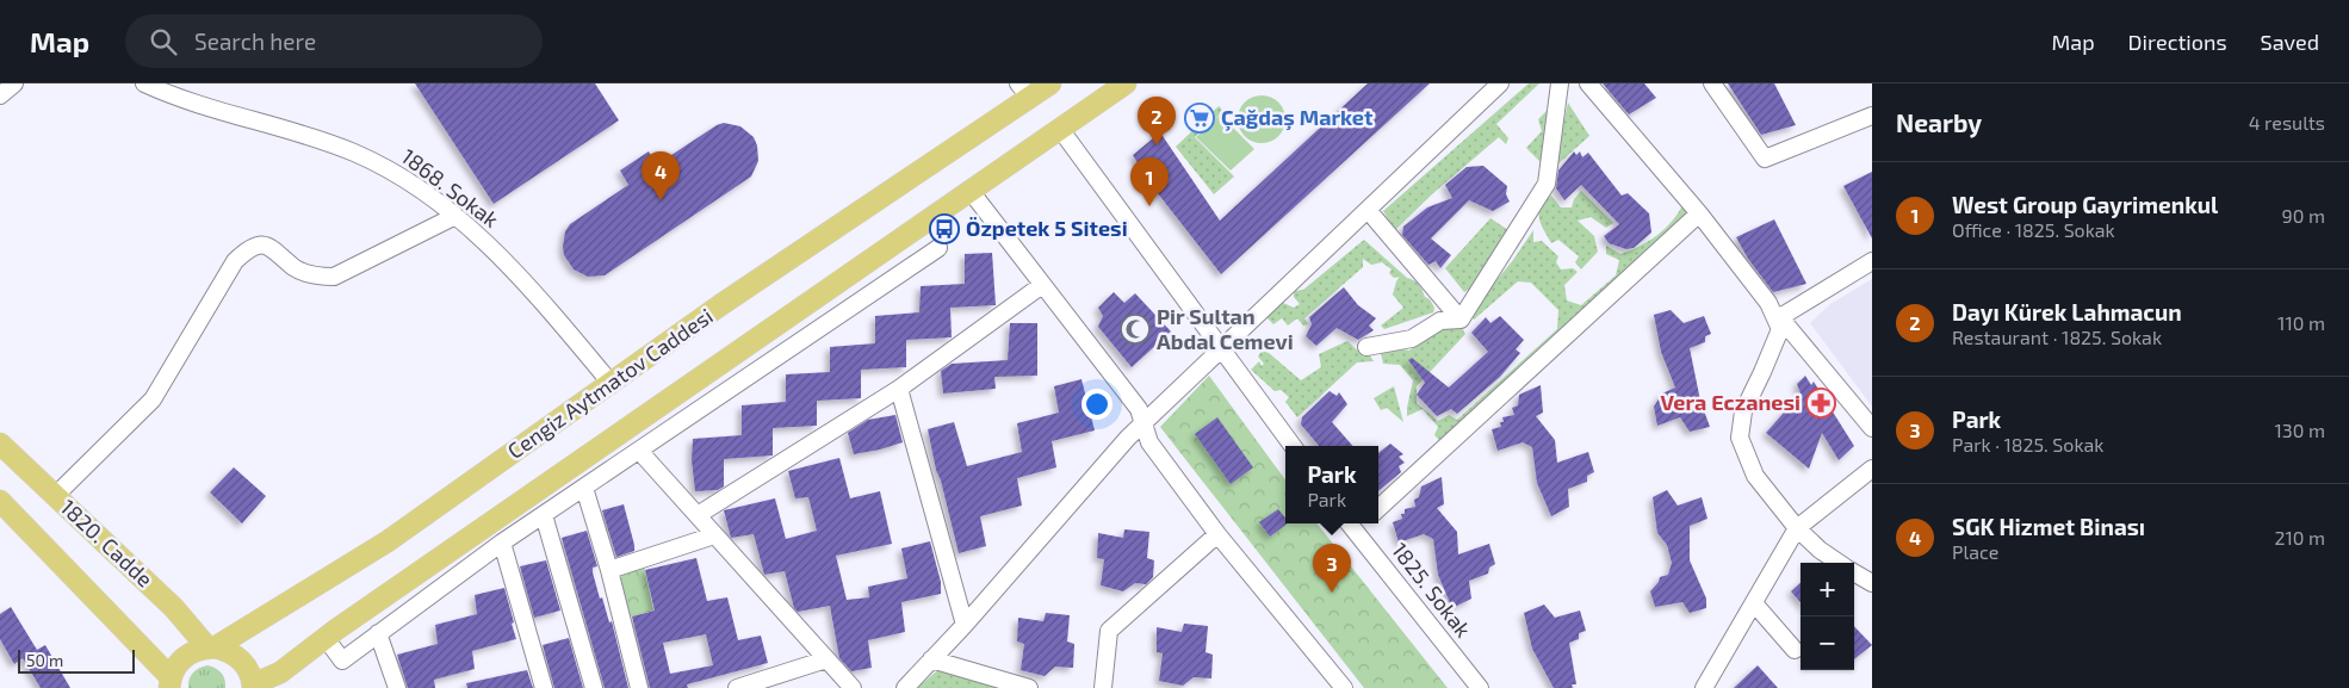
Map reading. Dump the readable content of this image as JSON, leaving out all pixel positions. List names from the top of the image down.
{
  "streets": {
    "main road": ["Cengiz Aytmatov Caddesi", "1820. Cadde"],
    "street": ["1868. Sokak", "1825. Sokak"]
  },
  "crossings": [
    ["1868. Sokak", "Cengiz Aytmatov Caddesi"],
    ["Cengiz Aytmatov Caddesi", "1820. Cadde"]
  ],
  "places": {
    "supermarket": ["Çağdaş Market"],
    "bus stop": ["Özpetek 5 Sitesi"],
    "mosque": ["Pir Sultan Abdal Cemevi"],
    "pharmacy": ["Vera Eczanesi"]
  },
  "scale_bar": "50 m",
  "page": {
    "header": "Map",
    "search": "Search here",
    "nav": ["Map", "Directions", "Saved"],
    "heading": ["Nearby", "4 results"],
    "pins": [
      "2",
      "4",
      "1",
      "3"
    ],
    "list": [
      {
        "mark": "1",
        "name": "West Group Gayrimenkul",
        "note": "Office · 1825. Sokak",
        "value": "90 m"
      },
      {
        "mark": "2",
        "name": "Dayı Kürek Lahmacun",
        "note": "Restaurant · 1825. Sokak",
        "value": "110 m"
      },
      {
        "mark": "3",
        "name": "Park",
        "note": "Park · 1825. Sokak",
        "value": "130 m"
      },
      {
        "mark": "4",
        "name": "SGK Hizmet Binası",
        "note": "Place",
        "value": "210 m"
      }
    ],
    "popup": ["Park", "Park"],
    "map_buttons": ["+", "−"],
    "scale": "50 m"
  }
}
